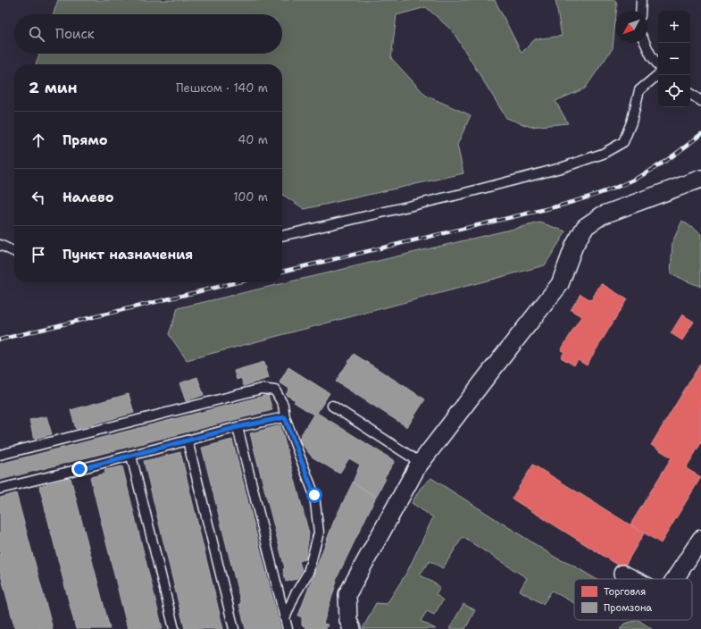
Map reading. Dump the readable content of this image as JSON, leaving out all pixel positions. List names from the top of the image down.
{
  "legend": ["Торговля", "Промзона"],
  "north": "bottom left",
  "page": {
    "map_buttons": ["+", "−"],
    "search": "Поиск",
    "heading": ["2 мин", "Пешком · 140 m"],
    "list": [
      ["Прямо", "40 m"],
      ["Налево", "100 m"],
      "Пункт назначения"
    ]
  }
}
